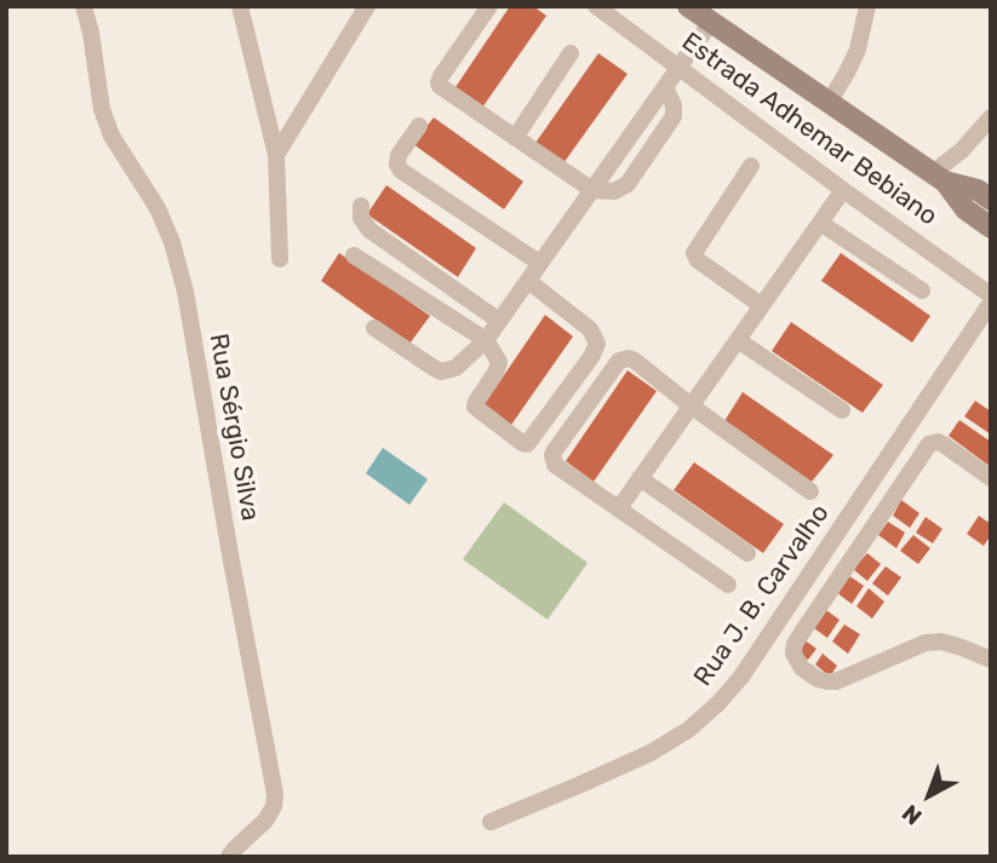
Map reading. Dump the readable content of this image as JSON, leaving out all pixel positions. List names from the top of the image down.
{
  "streets": {
    "main road": ["Estrada Adhemar Bebiano"],
    "street": ["Rua Sérgio Silva", "Rua J. B. Carvalho"]
  },
  "north": "bottom left"
}
